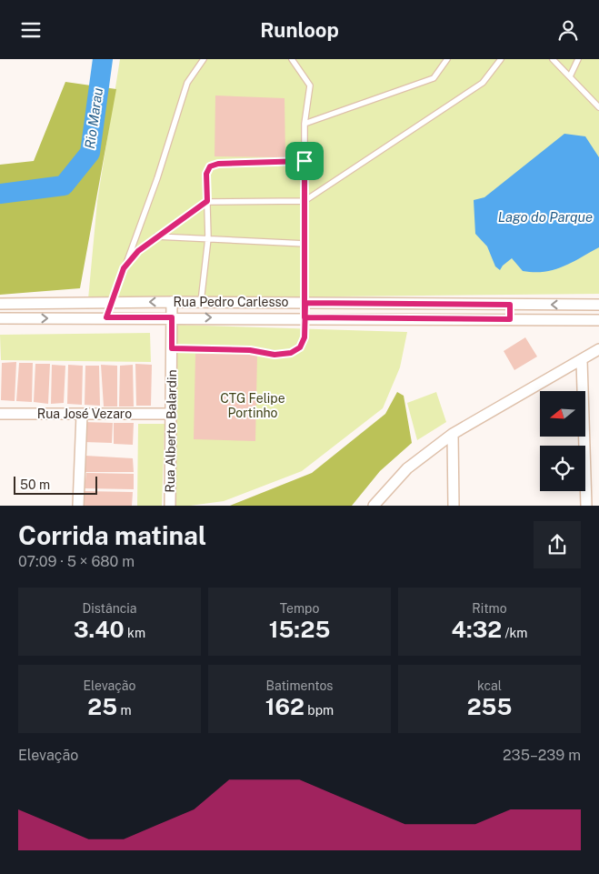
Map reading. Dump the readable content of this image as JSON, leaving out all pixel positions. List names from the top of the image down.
{
  "streets": {
    "street": ["Rua Pedro Carlesso", "Rua José Vezaro", "Rua Alberto Balardin"]
  },
  "crossings": [
    ["Rua Pedro Carlesso", "Rua Alberto Balardin"],
    ["Rua José Vezaro", "Rua Alberto Balardin"]
  ],
  "water": ["Rio Marau", "Lago do Parque"],
  "parks": ["CTG Felipe Portinho"],
  "scale_bar": "50 m",
  "north": "left",
  "page": {
    "header": "Runloop",
    "scale": "50 m",
    "heading": ["Corrida matinal", "07:09 · 5 × 680 m"],
    "stats": [
      ["Distância", "3.40 km"],
      ["Tempo", "15:25"],
      ["Ritmo", "4:32 /km"],
      ["Elevação", "25 m"],
      ["Batimentos", "162 bpm"],
      ["kcal", "255"]
    ],
    "chart": ["Elevação", "235–239 m"]
  }
}
